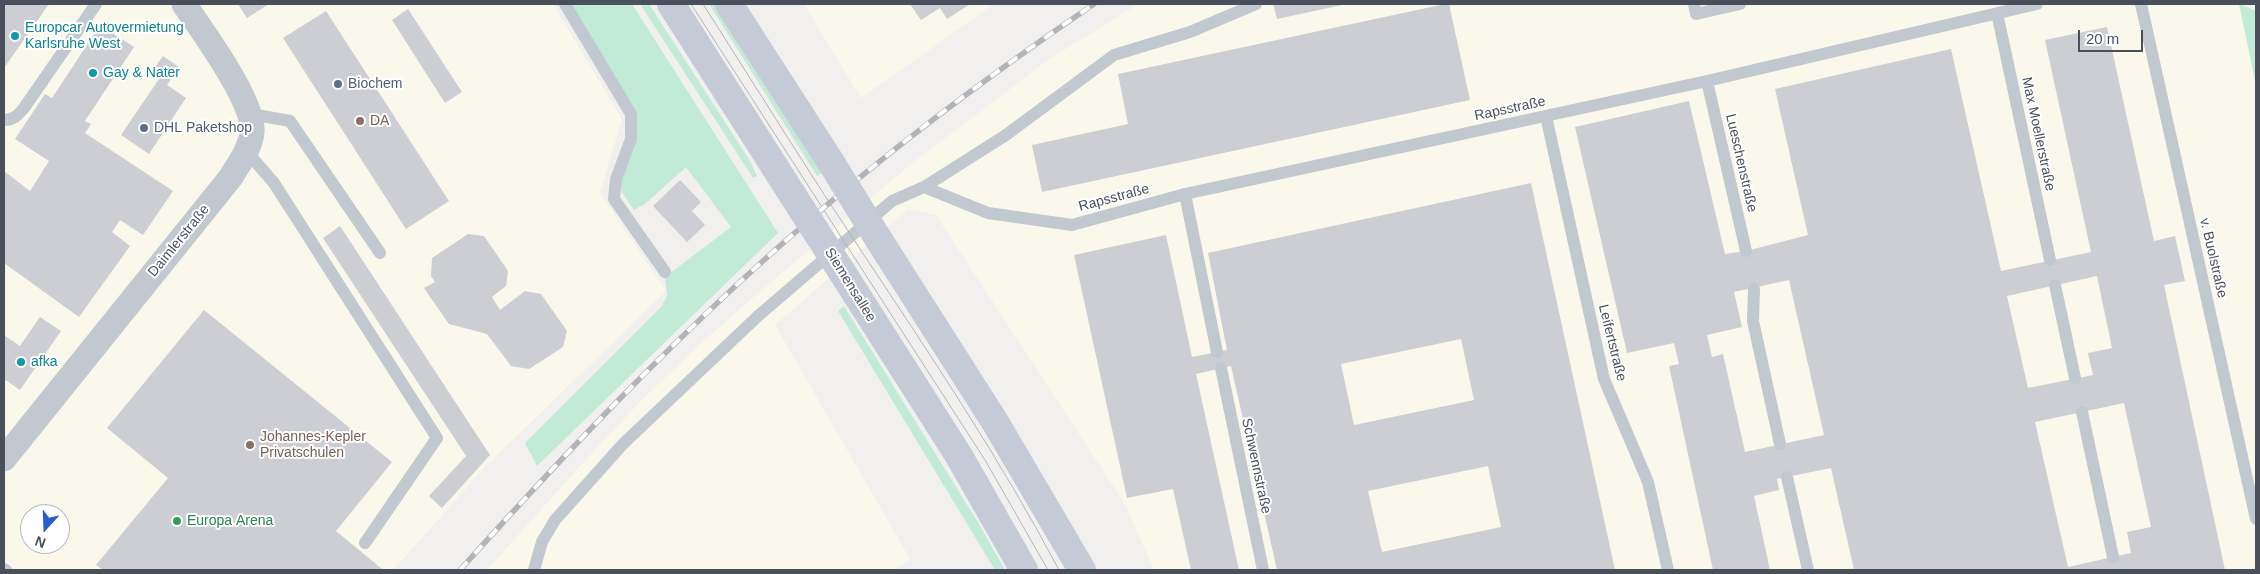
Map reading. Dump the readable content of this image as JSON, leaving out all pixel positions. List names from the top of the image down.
{
  "streets": {
    "main road": ["Siemensallee"],
    "street": ["Daimlerstraße"],
    "lane": [
      "Rapsstraße",
      "Max Moellerstraße",
      "Lueschenstraße",
      "v. Buolstraße",
      "Leifertstraße",
      "Schwennstraße"
    ]
  },
  "crossings": [
    ["Rapsstraße", "Max Moellerstraße"],
    ["Rapsstraße", "Lueschenstraße"],
    ["Rapsstraße", "Leifertstraße"]
  ],
  "places": [
    "Europcar Autovermietung Karlsruhe West",
    "Gay & Nater",
    "Biochem",
    "DA",
    "DHL Paketshop",
    "afka",
    "Johannes-Kepler Privatschulen",
    "Europa Arena"
  ],
  "scale_bar": "20 m",
  "north": "bottom"
}
